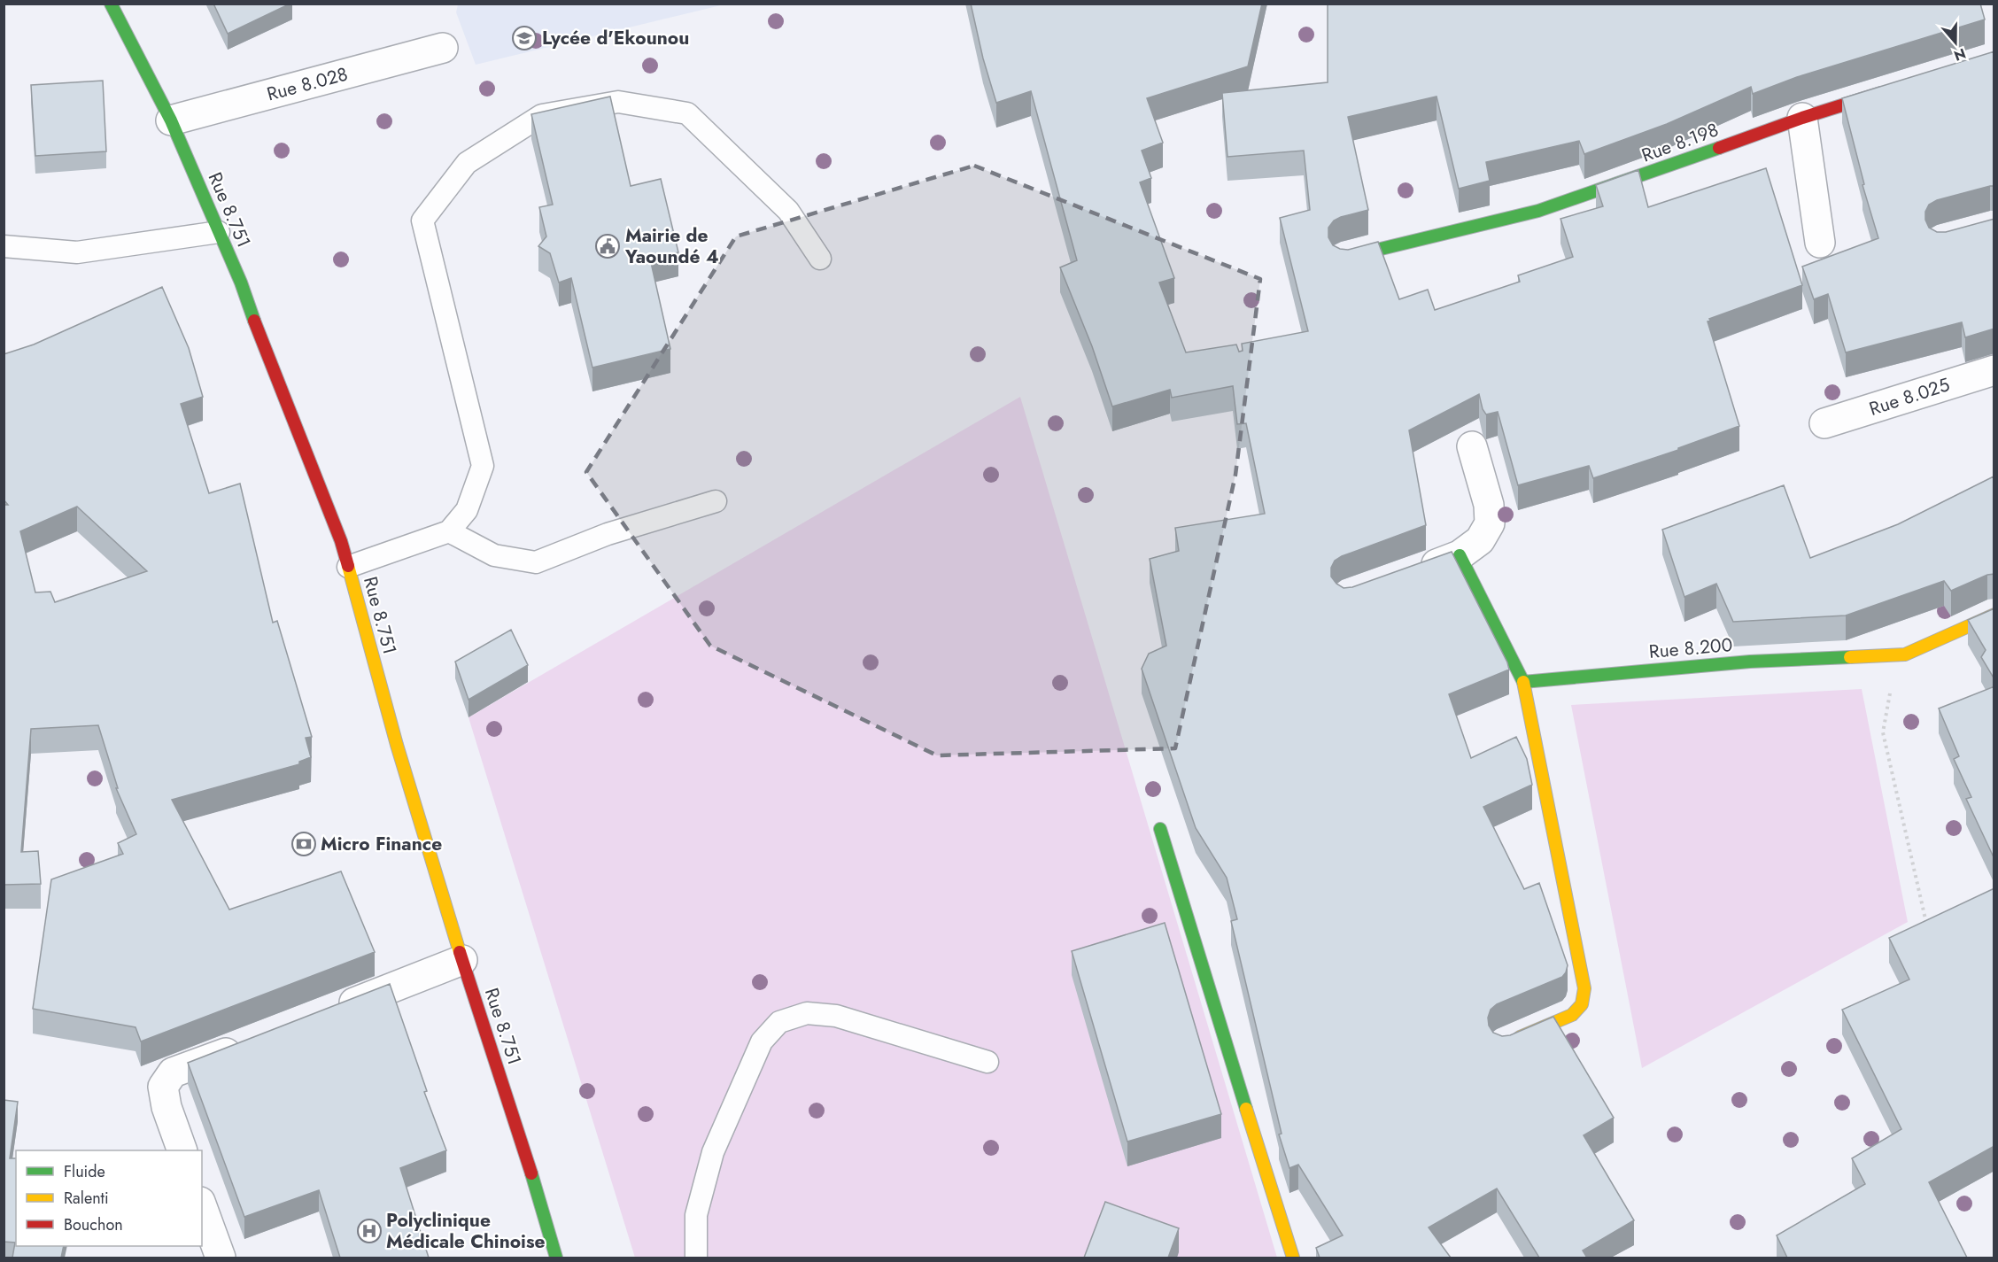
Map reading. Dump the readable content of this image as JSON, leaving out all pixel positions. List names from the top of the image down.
{
  "streets": {
    "street": [
      "Rue 8.028",
      "Rue 8.198",
      "Rue 8.751",
      "Rue 8.025",
      "Rue 8.200"
    ]
  },
  "crossings": [
    ["Rue 8.028", "Rue 8.751"]
  ],
  "places": {
    "school or university": ["Lycée d'Ekounou"],
    "public building": ["Mairie de Yaoundé 4"],
    "bank": ["Micro Finance"],
    "hospital": ["Polyclinique Médicale Chinoise"]
  },
  "legend": ["Fluide", "Ralenti", "Bouchon"],
  "north": "bottom"
}
